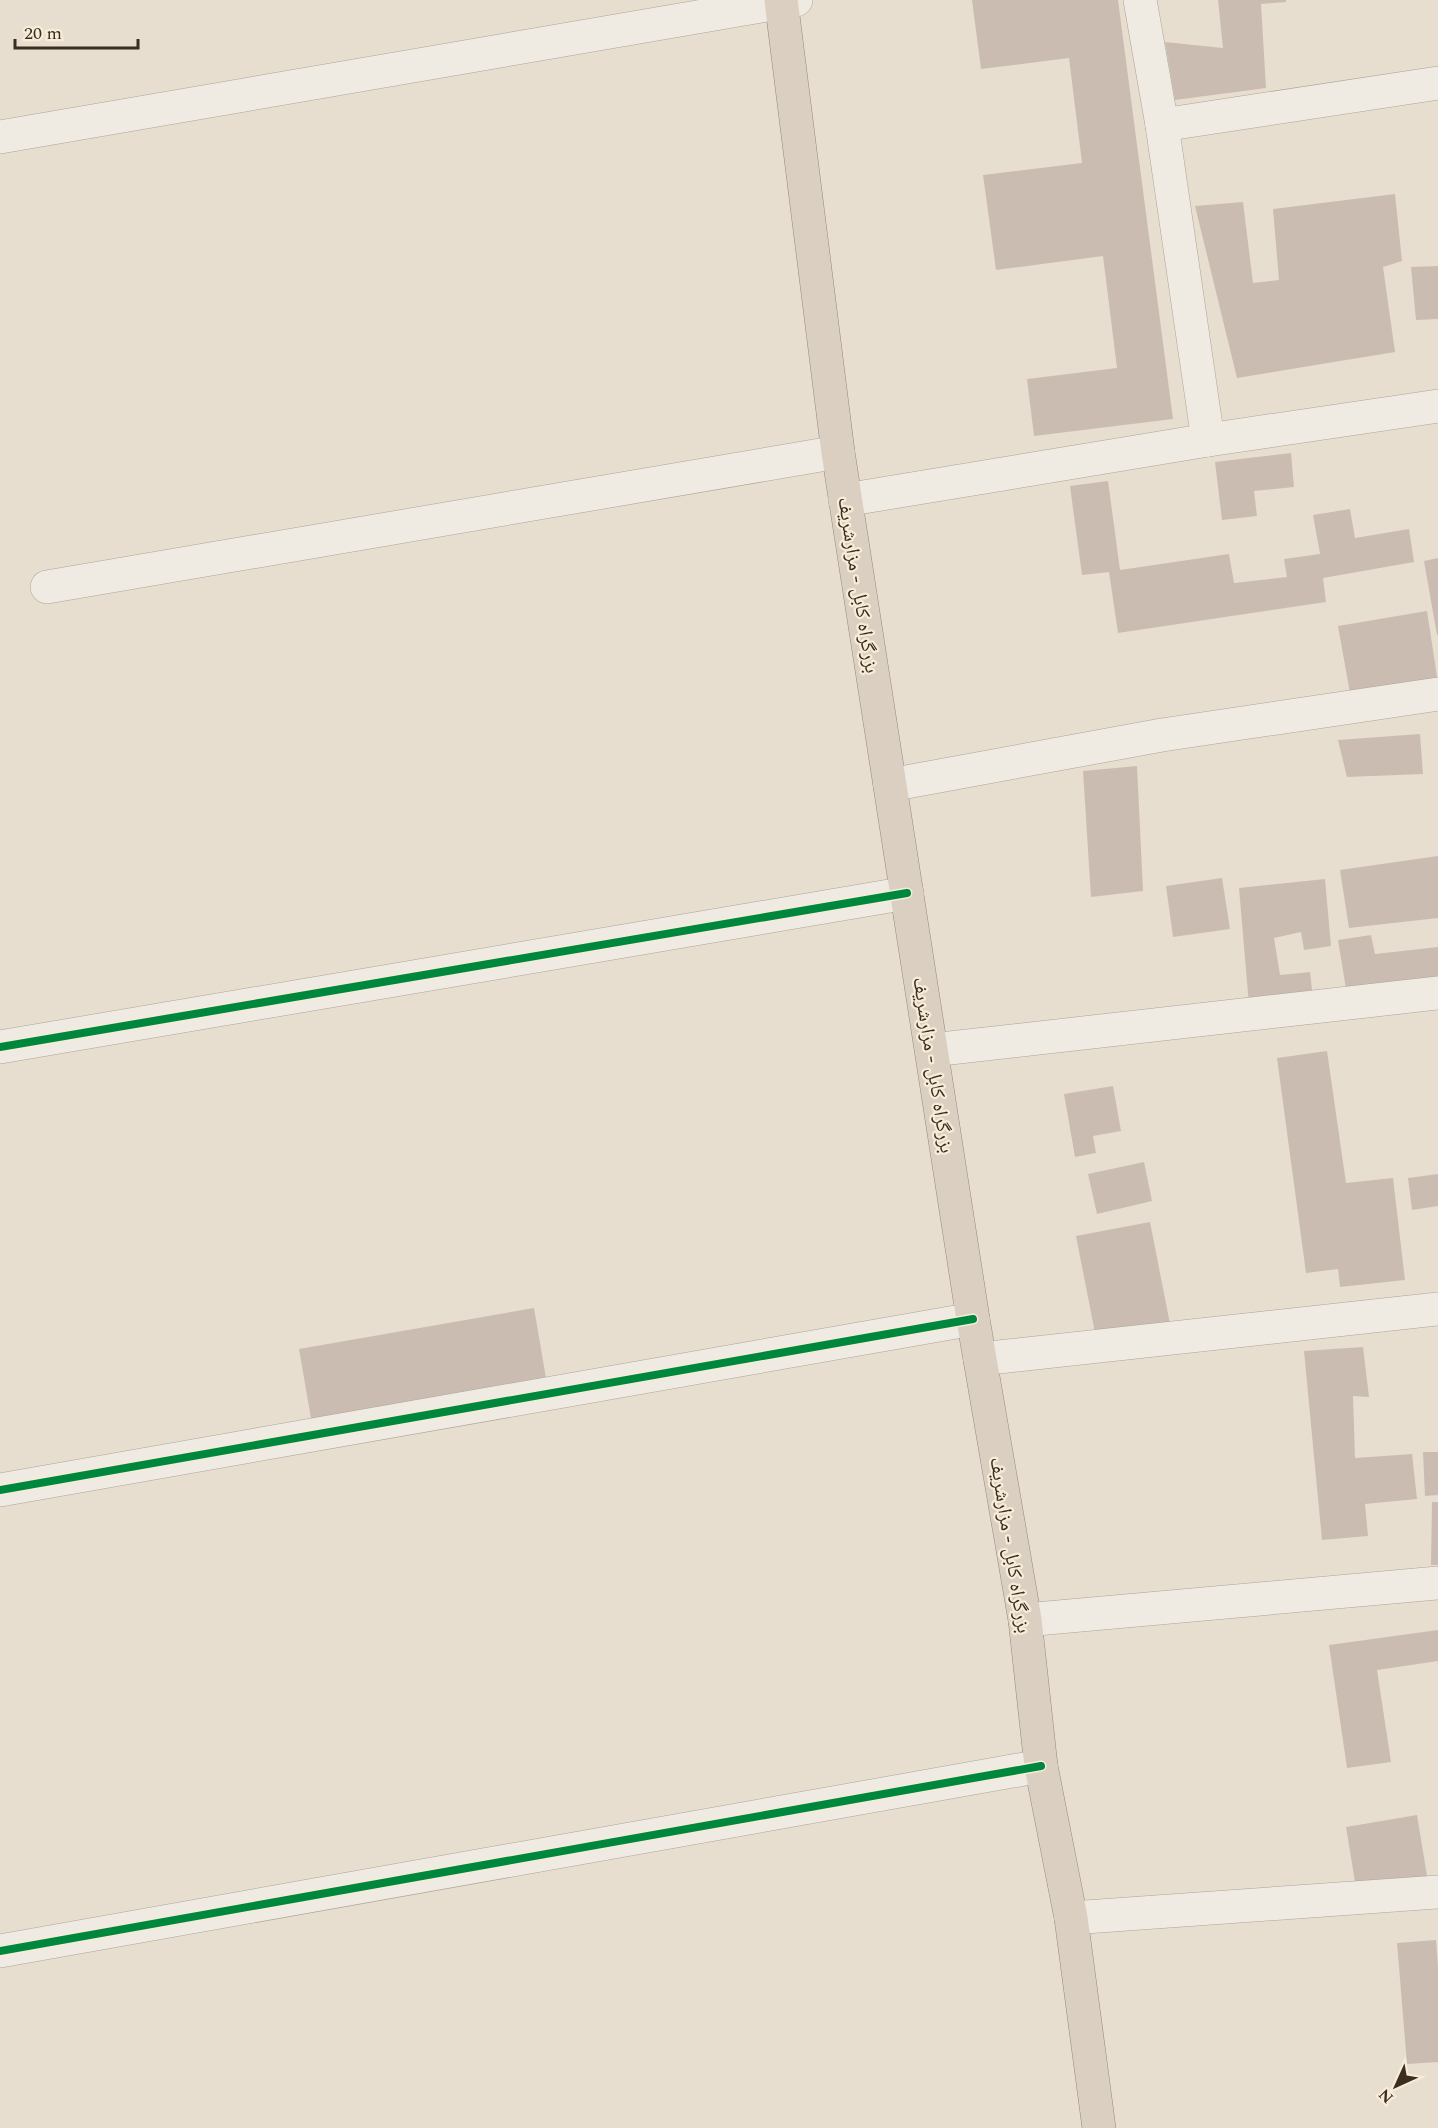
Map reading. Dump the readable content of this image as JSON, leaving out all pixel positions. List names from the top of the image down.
{
  "streets": {
    "highway": ["بزرگراه کابل - مزارشریف"]
  },
  "scale_bar": "20 m",
  "north": "bottom left"
}
